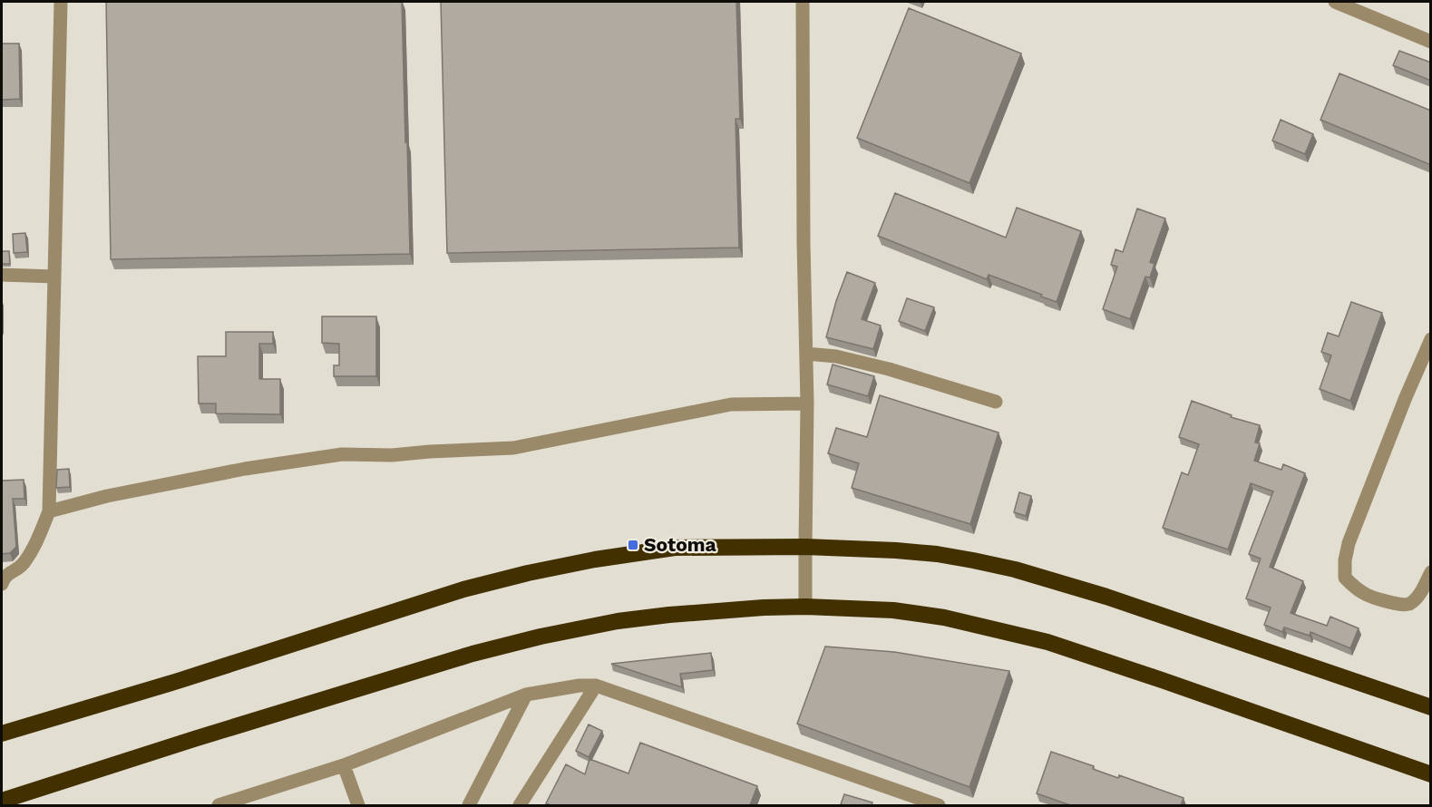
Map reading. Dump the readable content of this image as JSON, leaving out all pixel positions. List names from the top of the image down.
{
  "places": {
    "transit": ["Sotoma"]
  }
}
